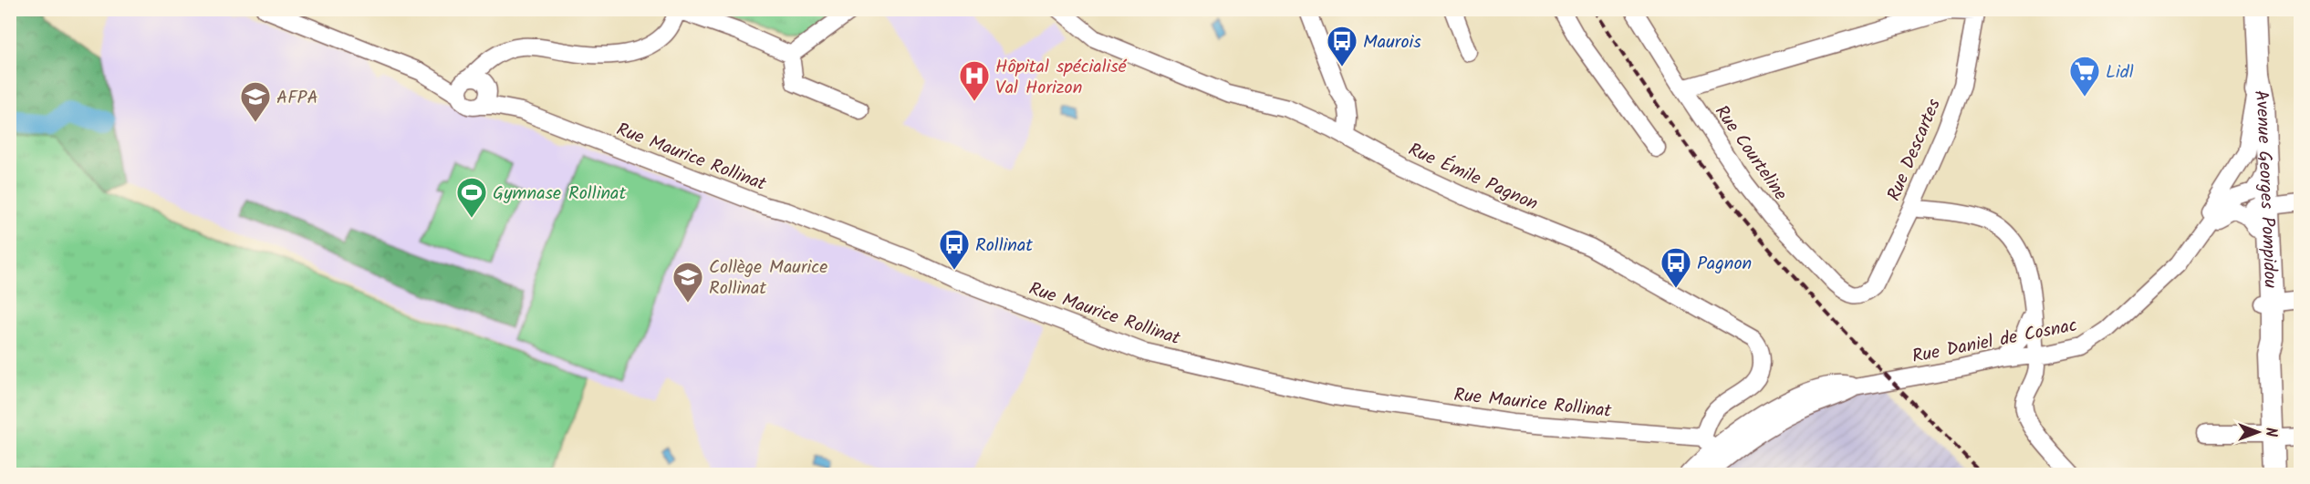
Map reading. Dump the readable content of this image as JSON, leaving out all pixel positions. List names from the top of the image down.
{
  "streets": {
    "main road": ["Avenue Georges Pompidou"],
    "street": [
      "Rue Descartes",
      "Rue Courteline",
      "Rue Maurice Rollinat",
      "Rue Émile Pagnon",
      "Rue Daniel de Cosnac"
    ]
  },
  "crossings": [
    ["Rue Descartes", "Rue Courteline"],
    ["Rue Maurice Rollinat", "Rue Émile Pagnon"],
    ["Rue Maurice Rollinat", "Rue Daniel de Cosnac"],
    ["Rue Émile Pagnon", "Rue Daniel de Cosnac"],
    ["Avenue Georges Pompidou", "Rue Daniel de Cosnac"]
  ],
  "places": {
    "bus stop": ["Maurois", "Rollinat", "Pagnon"],
    "supermarket": ["Lidl"],
    "hospital": ["Hôpital spécialisé Val Horizon"],
    "school or university": ["AFPA", "Collège Maurice Rollinat"],
    "sports": ["Gymnase Rollinat"]
  },
  "north": "right"
}
